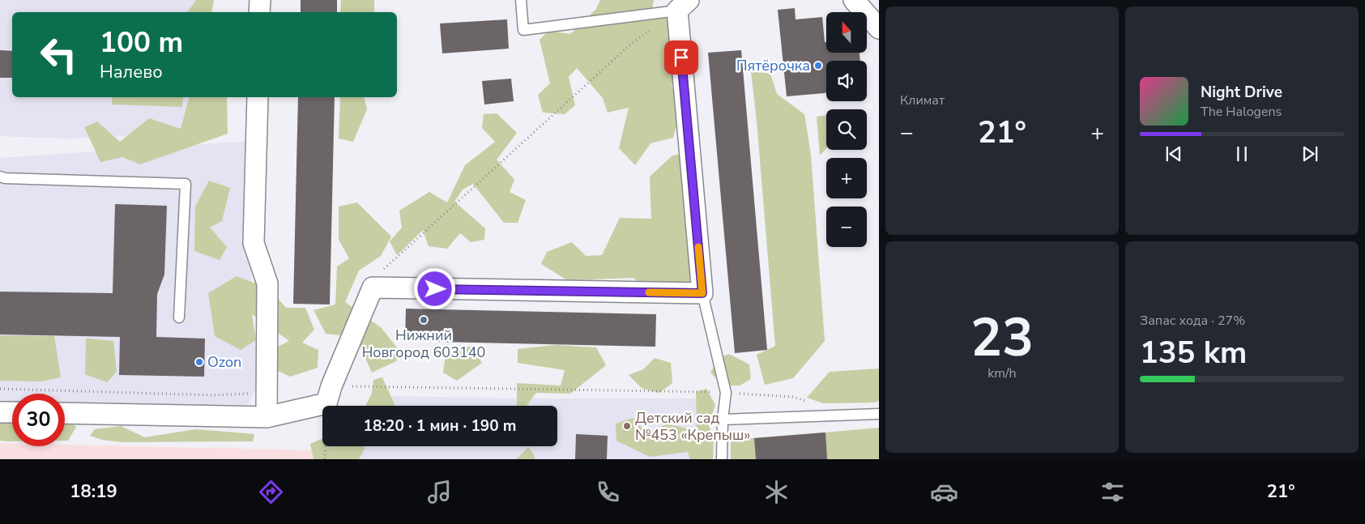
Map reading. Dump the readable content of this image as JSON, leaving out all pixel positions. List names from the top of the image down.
{
  "places": [
    "Пятёрочка",
    "Нижний Новгород 603140",
    "Ozon",
    "Детский сад №453 «Крепыш»"
  ],
  "north": "top",
  "page": {
    "tile": [
      "Климат",
      ["23", "km/h"],
      ["Запас хода · 27%", "135 km"]
    ],
    "map_buttons": ["+", "−"],
    "turn": ["100 m", "Налево"],
    "song": ["Night Drive", "The Halogens"],
    "heat": ["−", "21°", "+"],
    "limit": "30",
    "trip": "18:20 · 1 мин · 190 m",
    "tabs": ["18:19", "21°"]
  }
}
